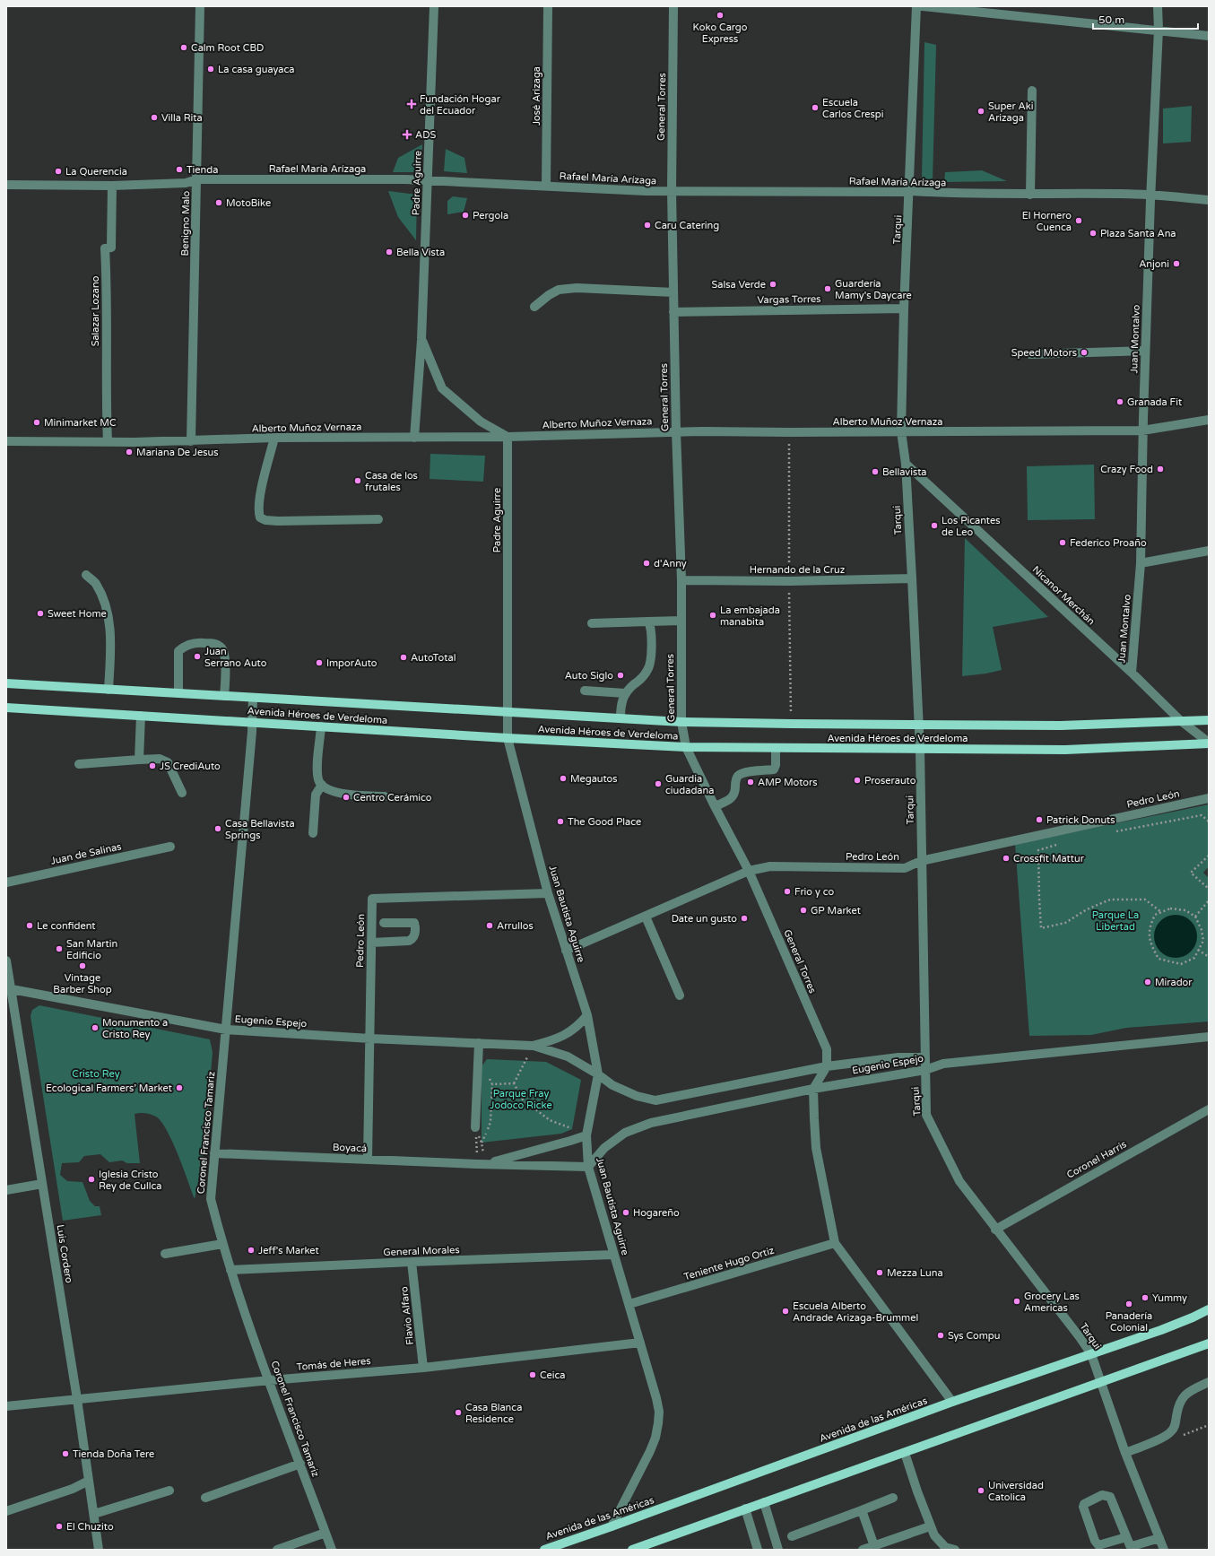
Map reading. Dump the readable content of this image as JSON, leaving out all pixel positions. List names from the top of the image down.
{
  "streets": {
    "main road": ["Avenida Héroes de Verdeloma", "Avenida de las Américas"],
    "street": [
      "José Arizaga",
      "General Torres",
      "Rafael María Arízaga",
      "Padre Aguirre",
      "Benigno Malo",
      "Tarqui",
      "Vargas Torres",
      "Salazar Lozano",
      "Juan Montalvo",
      "Alberto Muñoz Vernaza",
      "Hernando de la Cruz",
      "Nicanor Merchán",
      "Pedro León",
      "Juan de Salinas",
      "Juan Bautista Aguirre",
      "Eugenio Espejo",
      "Coronel Francisco Tamariz",
      "Boyacá",
      "Coronel Harris",
      "General Morales",
      "Luis Cordero",
      "Teniente Hugo Ortiz",
      "Flavio Alfaro",
      "Tomás de Heres"
    ]
  },
  "crossings": [
    ["José Arizaga", "Rafael María Arízaga"],
    ["General Torres", "Rafael María Arízaga"],
    ["General Torres", "Vargas Torres"],
    ["General Torres", "Alberto Muñoz Vernaza"],
    ["General Torres", "Hernando de la Cruz"],
    ["General Torres", "Avenida Héroes de Verdeloma"],
    ["General Torres", "Pedro León"],
    ["General Torres", "Eugenio Espejo"],
    ["Rafael María Arízaga", "Padre Aguirre"],
    ["Rafael María Arízaga", "Benigno Malo"],
    ["Rafael María Arízaga", "Tarqui"],
    ["Rafael María Arízaga", "Salazar Lozano"],
    ["Rafael María Arízaga", "Juan Montalvo"],
    ["Padre Aguirre", "Alberto Muñoz Vernaza"],
    ["Padre Aguirre", "Avenida Héroes de Verdeloma"],
    ["Padre Aguirre", "Juan Bautista Aguirre"],
    ["Benigno Malo", "Alberto Muñoz Vernaza"],
    ["Tarqui", "Vargas Torres"],
    ["Tarqui", "Alberto Muñoz Vernaza"],
    ["Tarqui", "Hernando de la Cruz"],
    ["Tarqui", "Nicanor Merchán"],
    ["Tarqui", "Avenida Héroes de Verdeloma"],
    ["Tarqui", "Pedro León"],
    ["Tarqui", "Eugenio Espejo"],
    ["Tarqui", "Coronel Harris"],
    ["Tarqui", "Avenida de las Américas"],
    ["Salazar Lozano", "Alberto Muñoz Vernaza"],
    ["Juan Montalvo", "Alberto Muñoz Vernaza"],
    ["Juan Montalvo", "Nicanor Merchán"],
    ["Nicanor Merchán", "Avenida Héroes de Verdeloma"],
    ["Avenida Héroes de Verdeloma", "Juan Bautista Aguirre"],
    ["Avenida Héroes de Verdeloma", "Coronel Francisco Tamariz"],
    ["Pedro León", "Juan Bautista Aguirre"],
    ["Pedro León", "Eugenio Espejo"],
    ["Pedro León", "Boyacá"],
    ["Juan Bautista Aguirre", "Eugenio Espejo"],
    ["Juan Bautista Aguirre", "Boyacá"],
    ["Juan Bautista Aguirre", "General Morales"],
    ["Juan Bautista Aguirre", "Teniente Hugo Ortiz"],
    ["Juan Bautista Aguirre", "Tomás de Heres"],
    ["Juan Bautista Aguirre", "Avenida de las Américas"],
    ["Eugenio Espejo", "Coronel Francisco Tamariz"],
    ["Eugenio Espejo", "Boyacá"],
    ["Eugenio Espejo", "Luis Cordero"],
    ["Coronel Francisco Tamariz", "Boyacá"],
    ["Coronel Francisco Tamariz", "General Morales"],
    ["Coronel Francisco Tamariz", "Tomás de Heres"],
    ["General Morales", "Flavio Alfaro"],
    ["Luis Cordero", "Tomás de Heres"],
    ["Flavio Alfaro", "Tomás de Heres"]
  ],
  "parks": ["Parque La Libertad", "Cristo Rey", "Parque Fray Jodoco Ricke"],
  "places": {
    "other": [
      "Koko Cargo Express",
      "Calm Root CBD",
      "La casa guayaca",
      "Escuela Carlos Crespi",
      "Super Aki Arizaga",
      "Villa Rita",
      "Tienda",
      "La Querencia",
      "MotoBike",
      "Pergola",
      "El Hornero Cuenca",
      "Caru Catering",
      "Plaza Santa Ana",
      "Bella Vista",
      "Anjoni",
      "Salsa Verde",
      "Guardería Mamy's Daycare",
      "Speed Motors",
      "Granada Fit",
      "Minimarket MC",
      "Mariana De Jesus",
      "Crazy Food",
      "Bellavista",
      "Casa de los frutales",
      "Los Picantes de Leo",
      "Federico Proaño",
      "d'Anny",
      "Sweet Home",
      "La embajada manabita",
      "Juan Serrano Auto",
      "AutoTotal",
      "ImporAuto",
      "Auto Siglo",
      "JS CrediAuto",
      "Megautos",
      "Proserauto",
      "AMP Motors",
      "Guardia ciudadana",
      "Centro Cerámico",
      "Patrick Donuts",
      "The Good Place",
      "Casa Bellavista Springs",
      "Crossfit Mattur",
      "Frio y co",
      "GP Market",
      "Date un gusto",
      "Le confident",
      "Arrullos",
      "San Martin Edificio",
      "Vintage Barber Shop",
      "Mirador",
      "Monumento a Cristo Rey",
      "Ecological Farmers’ Market",
      "Iglesia Cristo Rey de Cullca",
      "Hogareño",
      "Jeff's Market",
      "Mezza Luna",
      "Yummy",
      "Grocery Las Americas",
      "Panadería Colonial",
      "Escuela Alberto Andrade Arizaga-Brummel",
      "Sys Compu",
      "Ceica",
      "Casa Blanca Residence",
      "Tienda Doña Tere",
      "Universidad Catolica",
      "El Chuzito"
    ],
    "health": ["Fundación Hogar del Ecuador", "ADS"]
  },
  "scale_bar": "50 m"
}
